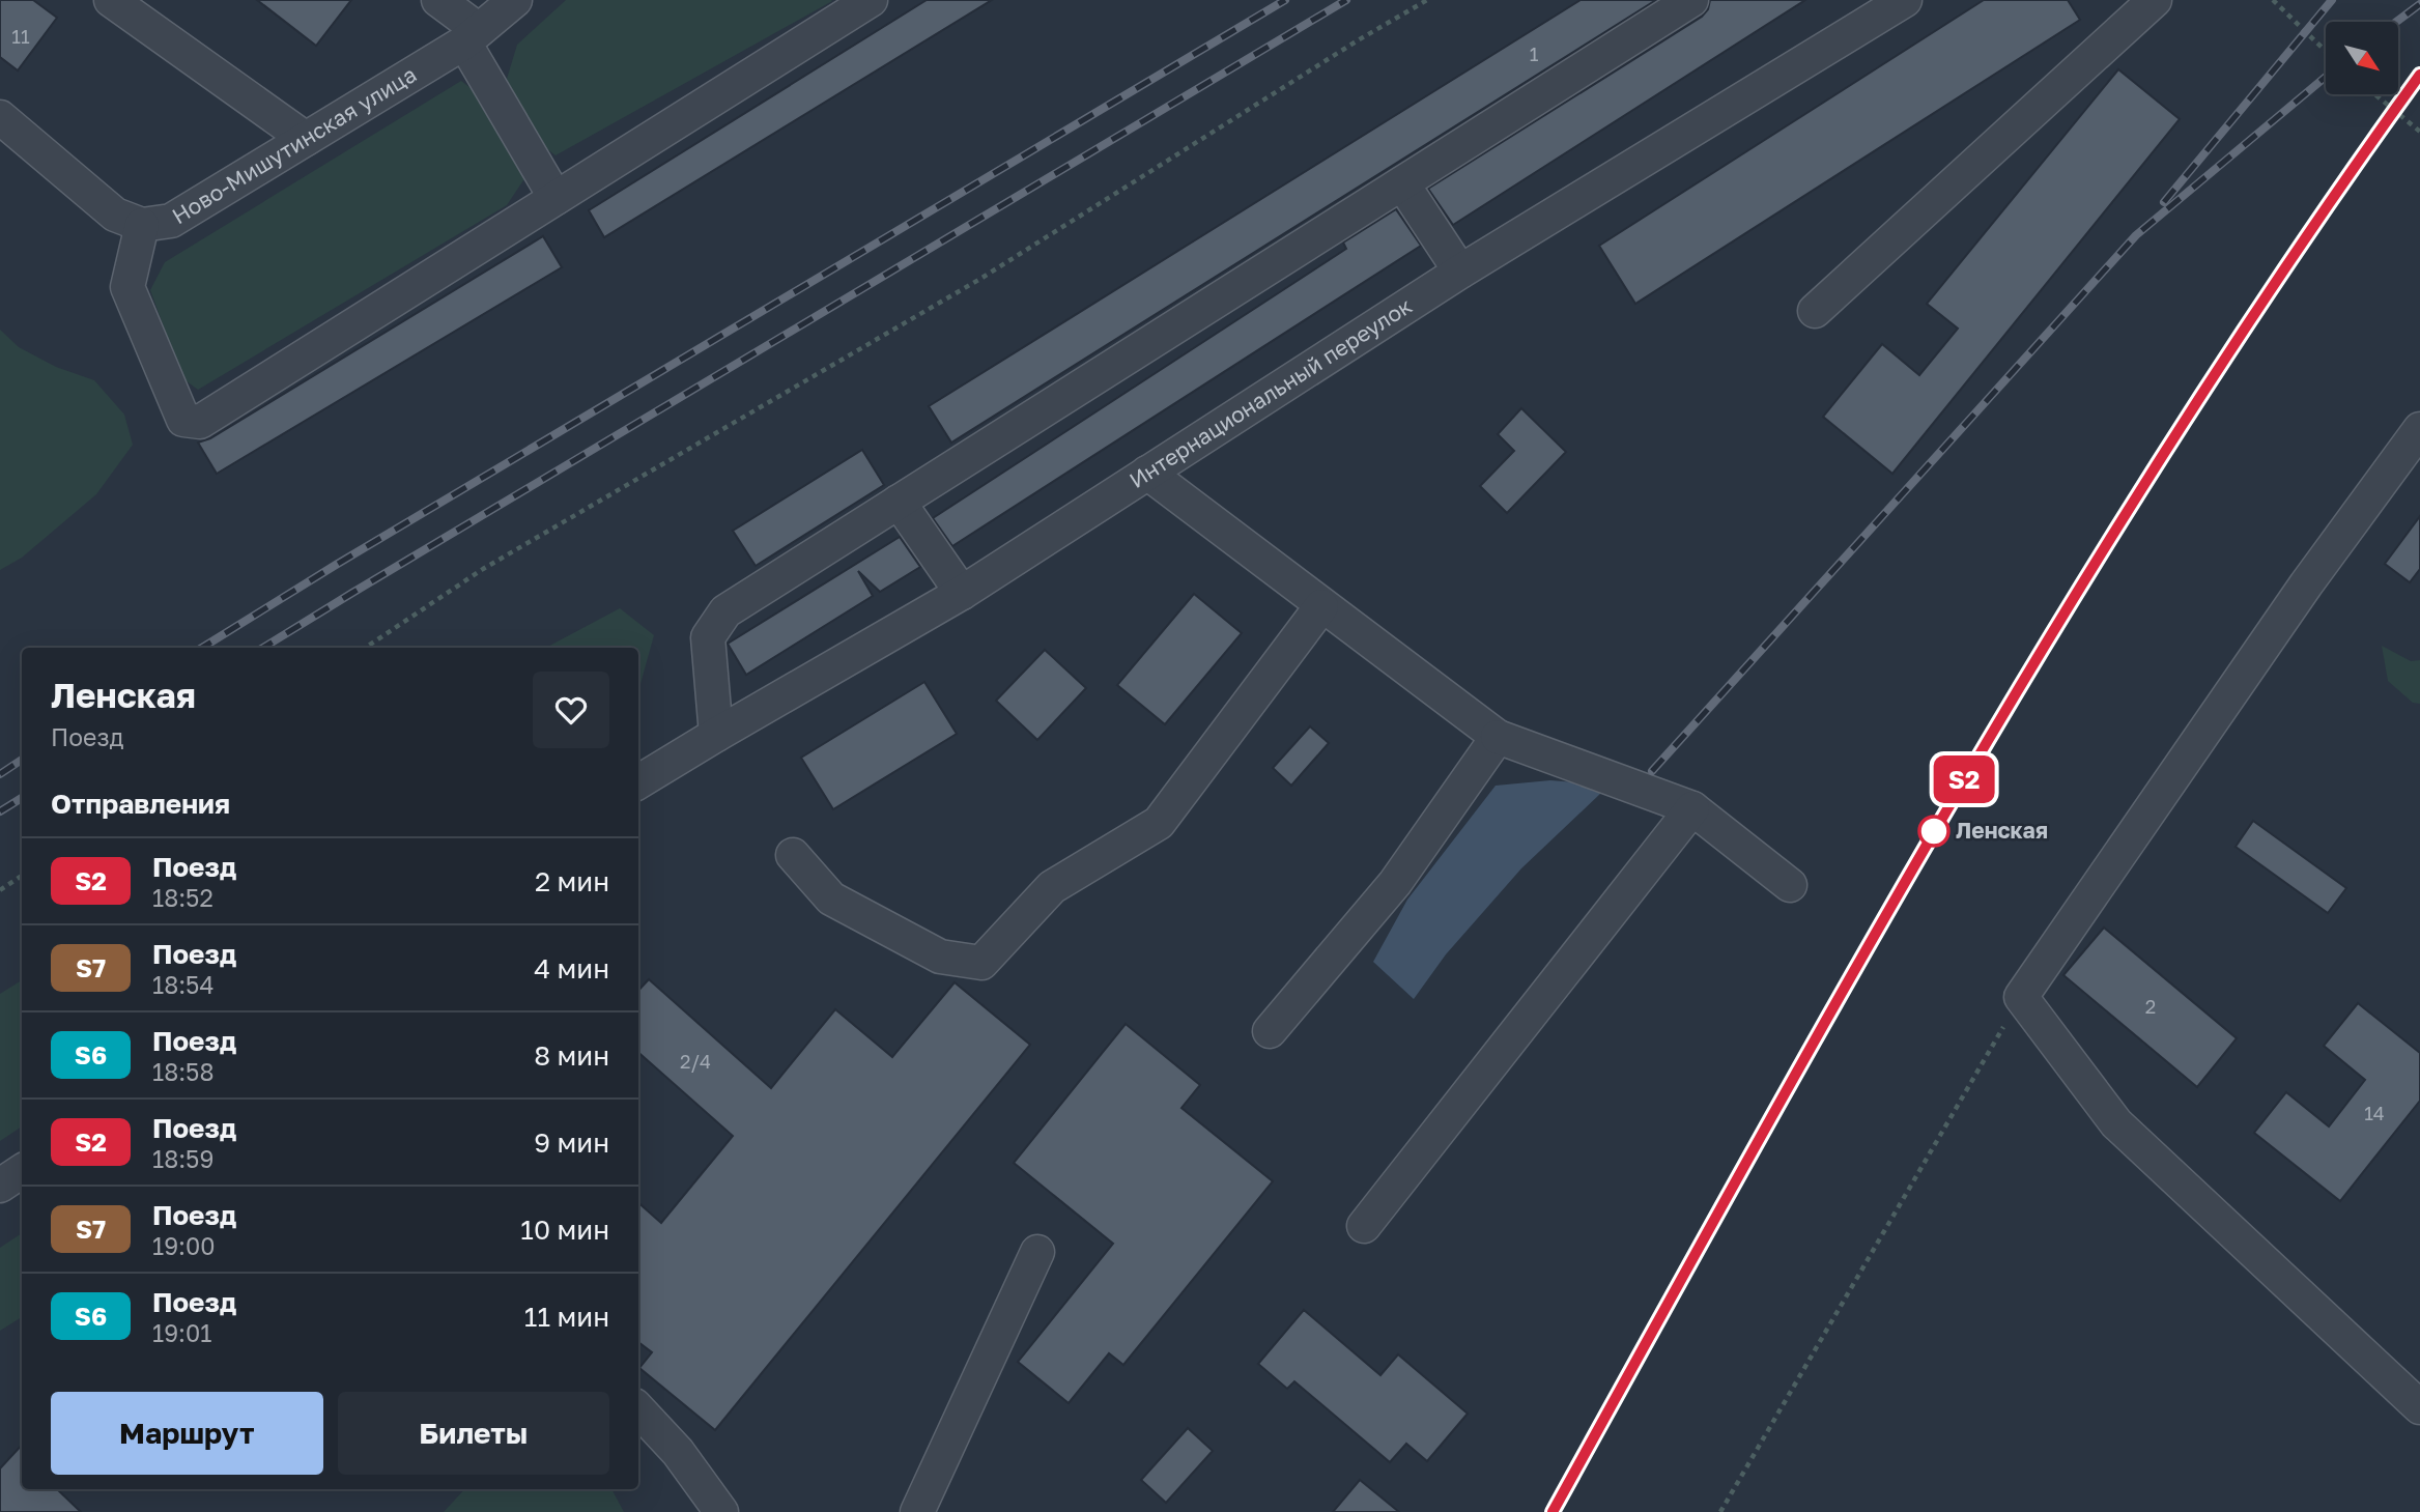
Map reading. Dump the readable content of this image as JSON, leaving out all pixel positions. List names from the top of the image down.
{
  "streets": {
    "street": ["Ново-Мишутинская улица", "Интернациональный переулок"]
  },
  "places": ["Ленская"],
  "house_numbers": [
    "11",
    "1",
    "2",
    "2/4",
    "14"
  ],
  "north": "bottom right",
  "page": {
    "on_map": "S2",
    "heading": [
      ["Ленская", "Поезд"],
      "Отправления"
    ],
    "list": [
      {
        "mark": "S2",
        "name": "Поезд",
        "note": "18:52",
        "value": "2 мин"
      },
      {
        "mark": "S7",
        "name": "Поезд",
        "note": "18:54",
        "value": "4 мин"
      },
      {
        "mark": "S6",
        "name": "Поезд",
        "note": "18:58",
        "value": "8 мин"
      },
      {
        "mark": "S2",
        "name": "Поезд",
        "note": "18:59",
        "value": "9 мин"
      },
      {
        "mark": "S7",
        "name": "Поезд",
        "note": "19:00",
        "value": "10 мин"
      },
      {
        "mark": "S6",
        "name": "Поезд",
        "note": "19:01",
        "value": "11 мин"
      }
    ],
    "buttons": ["Маршрут", "Билеты"]
  }
}
